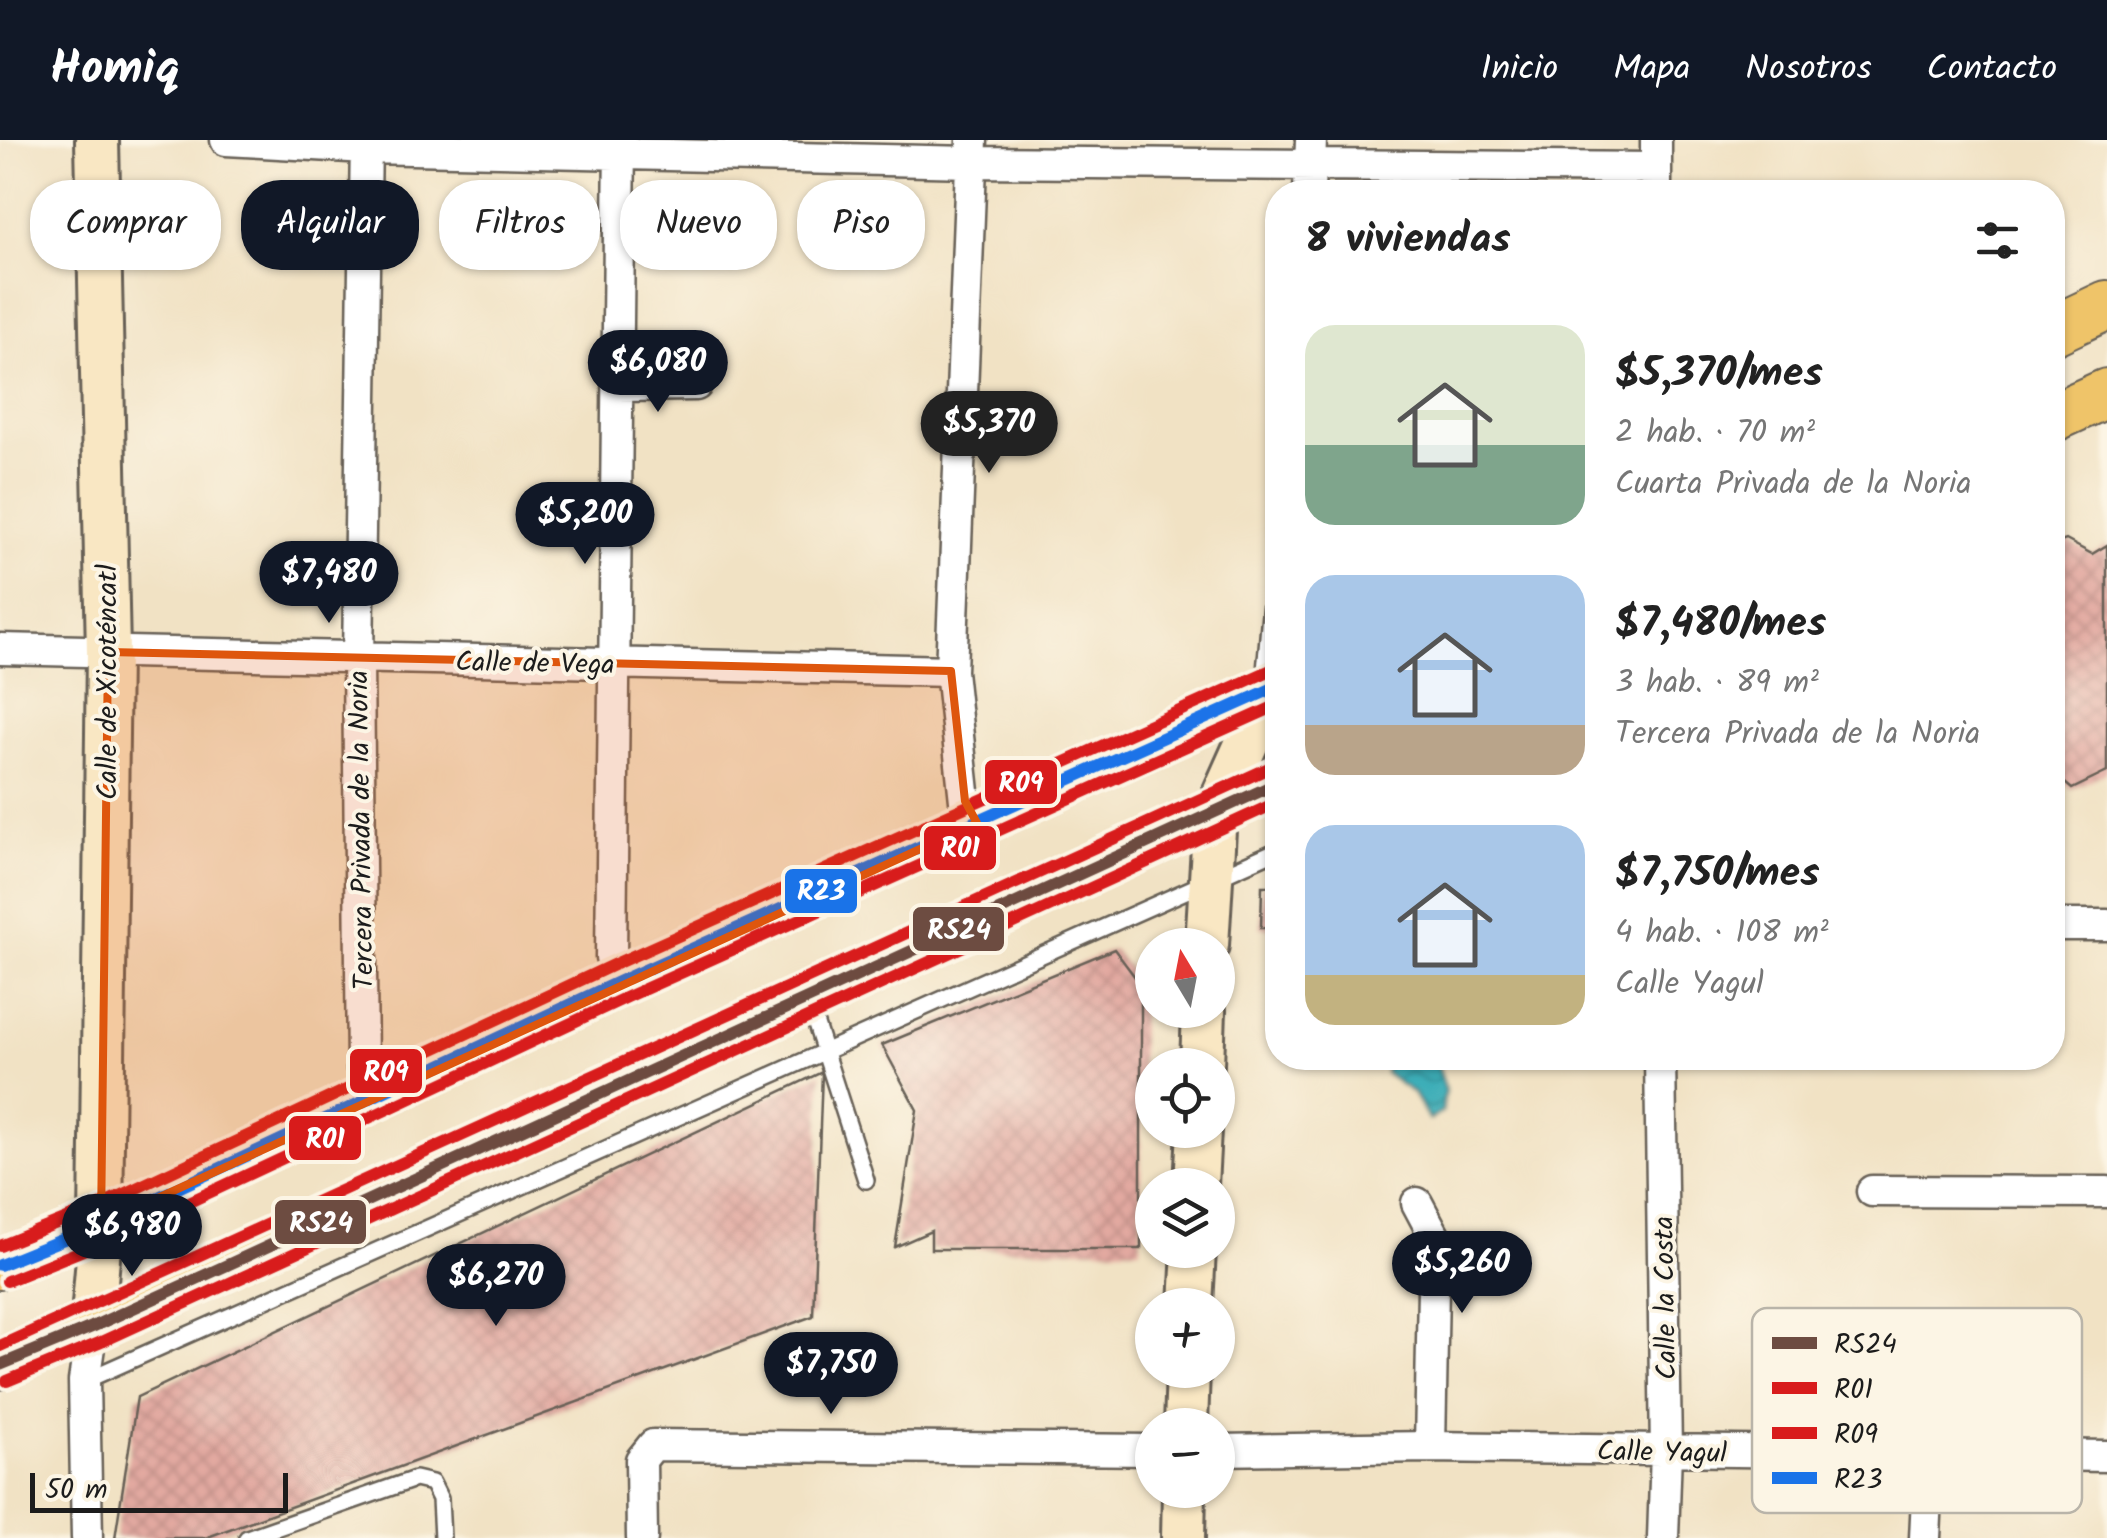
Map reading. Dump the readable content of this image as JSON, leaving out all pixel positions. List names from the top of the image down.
{
  "streets": {
    "main road": ["Calle de Xicoténcatl"],
    "street": [
      "Calle de Vega",
      "Tercera Privada de la Noria",
      "Calle la Costa",
      "Calle Yagul"
    ]
  },
  "crossings": [
    ["Calle de Vega", "Calle de Xicoténcatl"],
    ["Calle de Vega", "Tercera Privada de la Noria"],
    ["Calle la Costa", "Calle Yagul"]
  ],
  "lines": [
    "transit line R09",
    "transit line R23",
    "transit line R01",
    "transit line RS24"
  ],
  "legend": [
    "RS24",
    "R01",
    "R09",
    "R23"
  ],
  "scale_bar": "50 m",
  "north": "top",
  "page": {
    "header": "Homiq",
    "nav": [
      "Inicio",
      "Mapa",
      "Nosotros",
      "Contacto"
    ],
    "chip": [
      "Comprar",
      "Alquilar",
      "Filtros",
      "Nuevo",
      "Piso"
    ],
    "heading": "8 viviendas",
    "list": [
      {
        "name": "$5,370/mes",
        "note": "2 hab. · 70 m² · Cuarta Privada de la Noria"
      },
      {
        "name": "$7,480/mes",
        "note": "3 hab. · 89 m² · Tercera Privada de la Noria"
      },
      {
        "name": "$7,750/mes",
        "note": "4 hab. · 108 m² · Calle Yagul"
      }
    ],
    "price": [
      "$6,080",
      "$5,370",
      "$5,200",
      "$7,480",
      "$6,980",
      "$5,260",
      "$6,270",
      "$7,750"
    ],
    "map_buttons": ["+", "−"],
    "scale": "50 m"
  }
}
